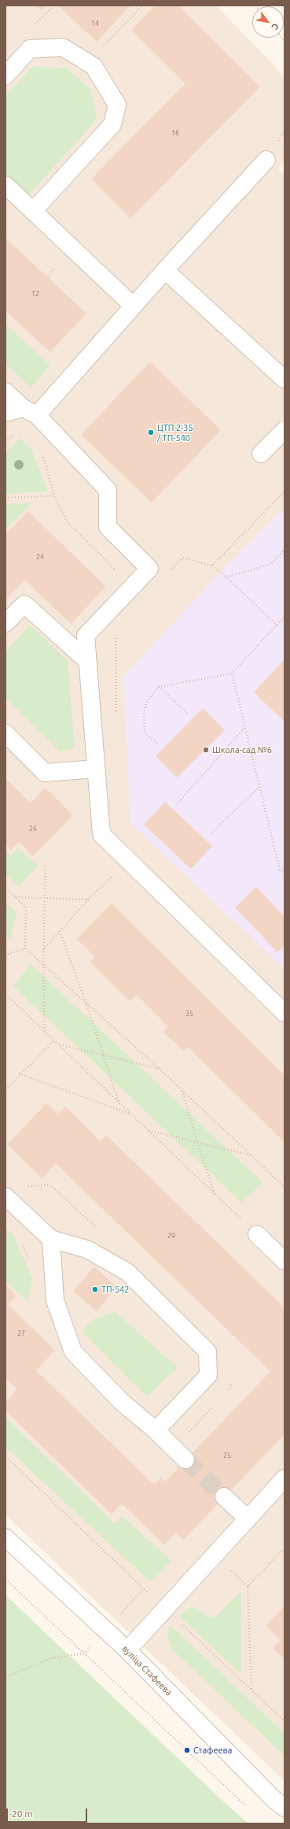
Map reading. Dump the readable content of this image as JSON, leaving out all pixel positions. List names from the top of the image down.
{
  "streets": {
    "street": ["вуліца Стафеева"]
  },
  "places": [
    "ЦТП 2-35 / ТП-540",
    "Школа-сад №6",
    "ТП-542",
    "Стафеева"
  ],
  "house_numbers": [
    "14",
    "16",
    "12",
    "24",
    "26",
    "35",
    "29",
    "27",
    "25"
  ],
  "scale_bar": "20 m",
  "north": "bottom right"
}
